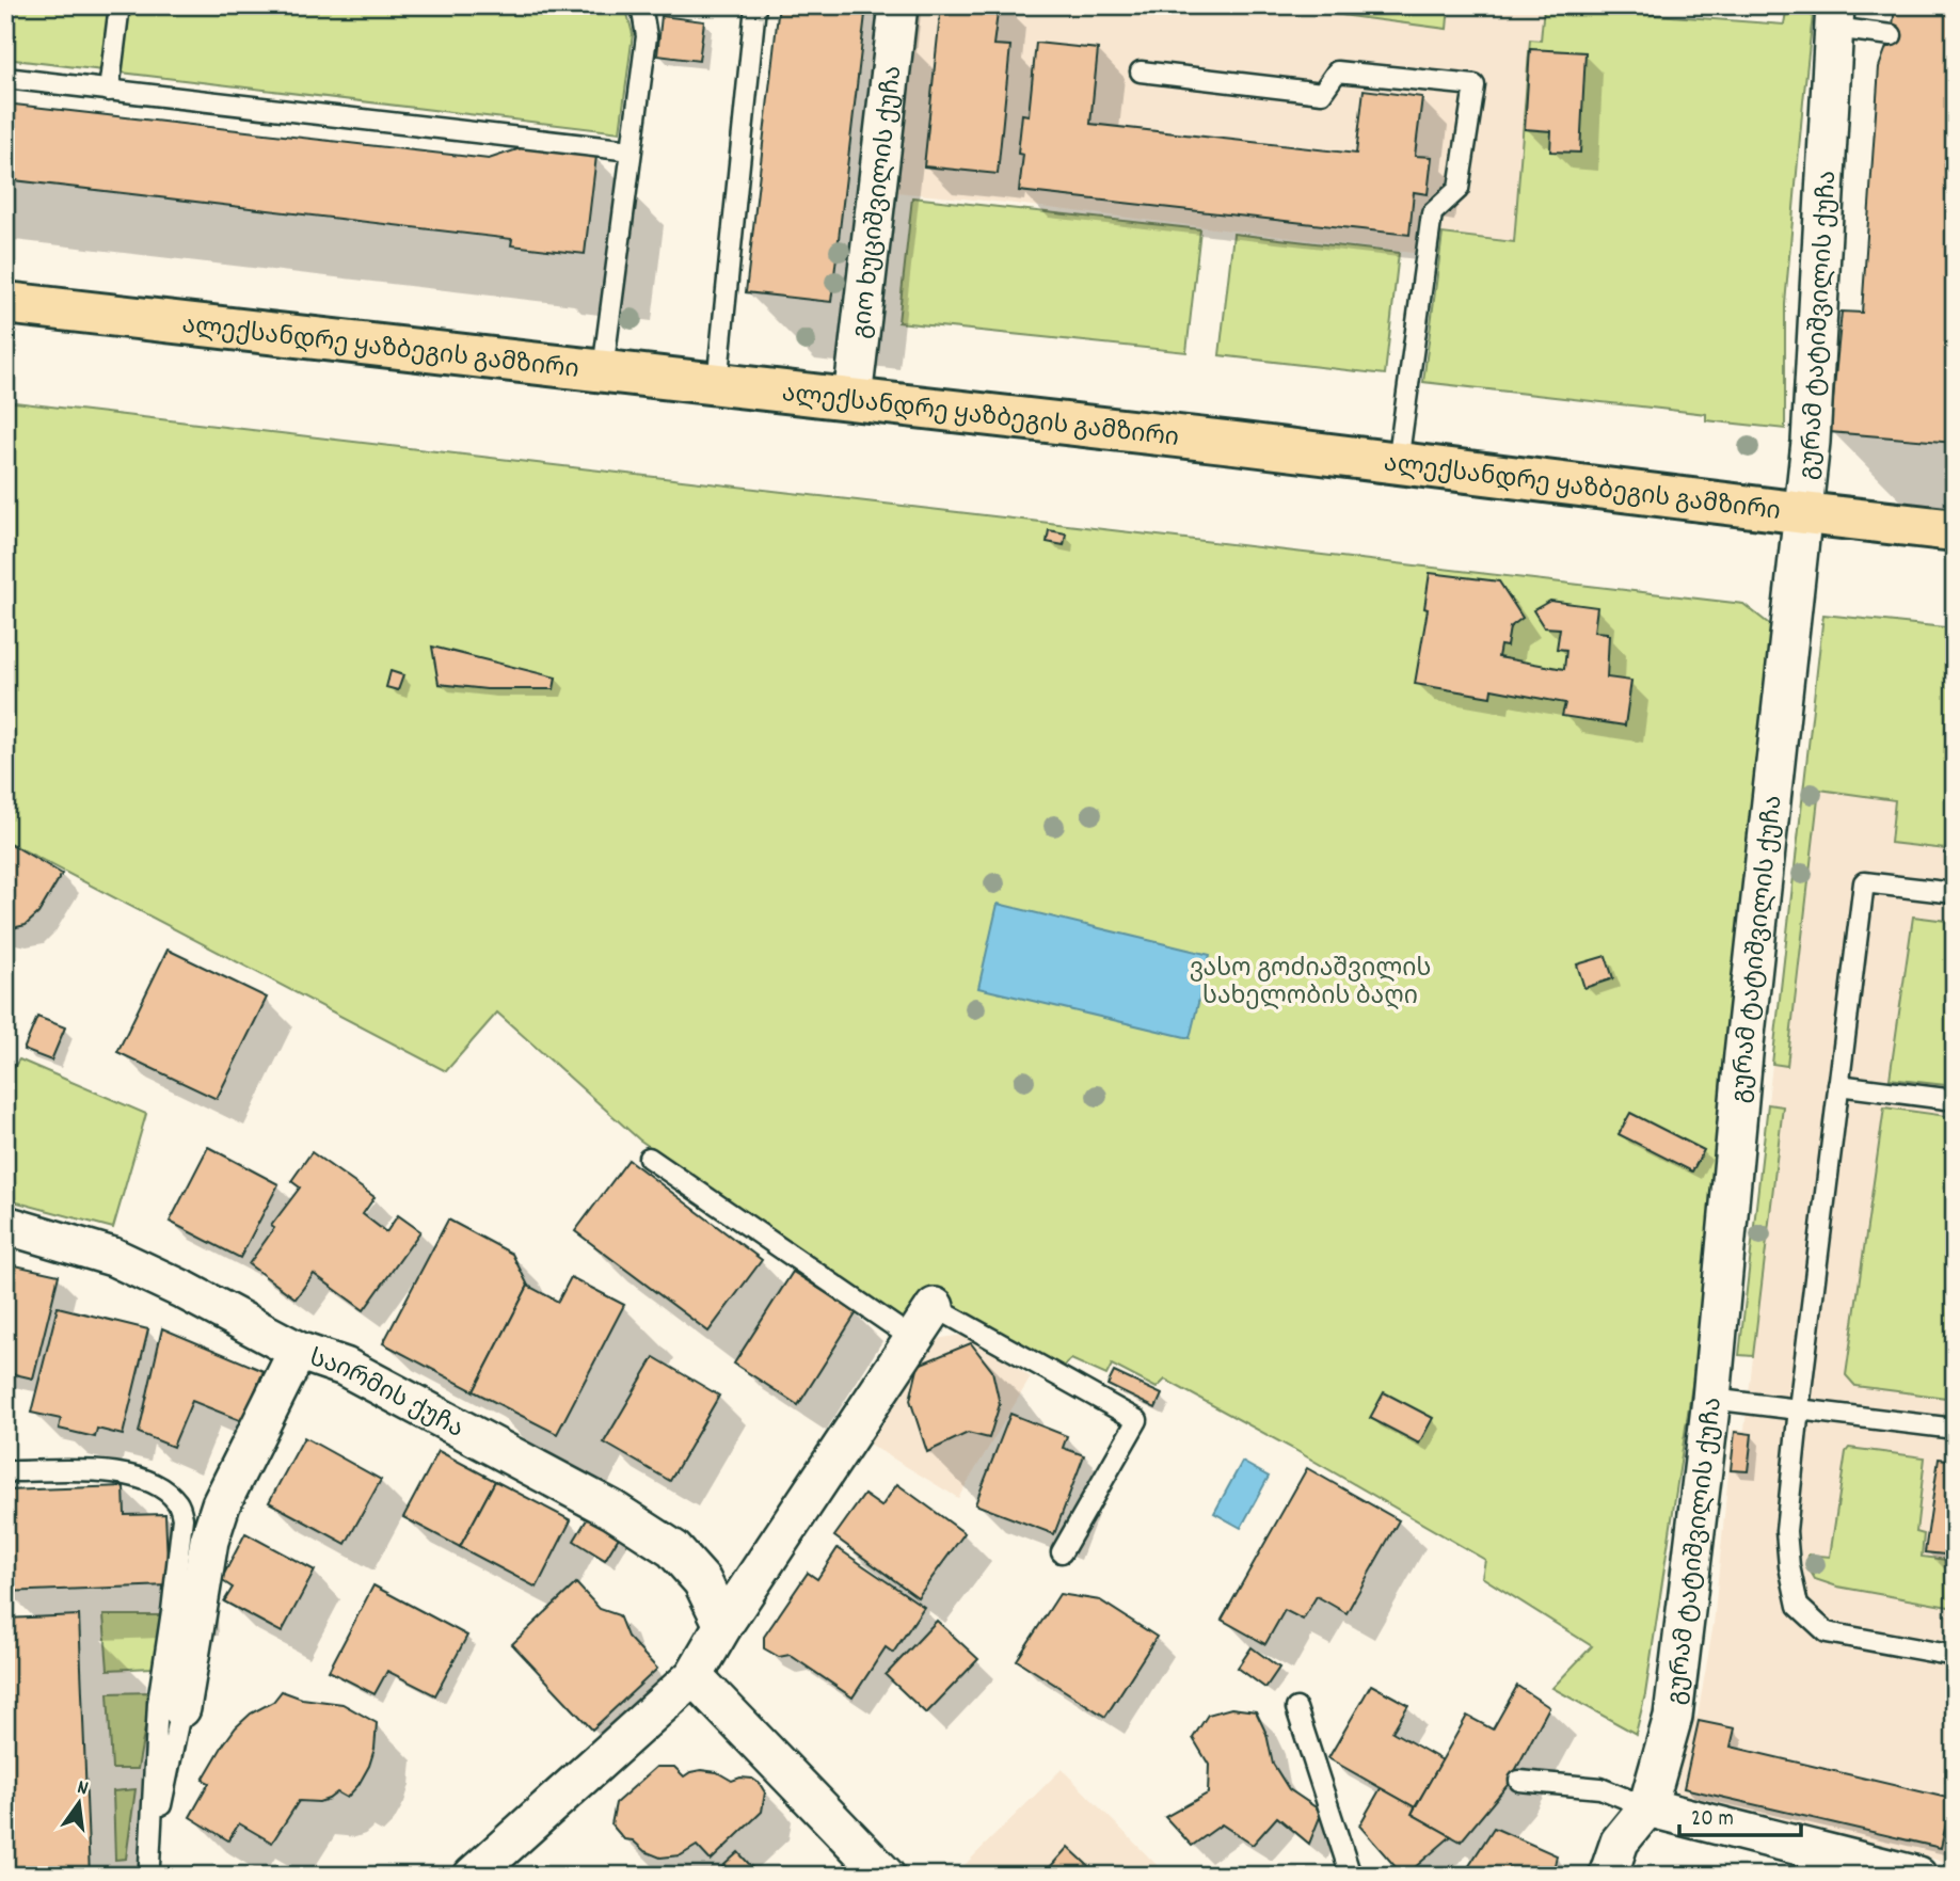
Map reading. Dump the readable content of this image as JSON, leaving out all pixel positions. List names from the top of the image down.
{
  "streets": {
    "main road": ["ალექსანდრე ყაზბეგის გამზირი"],
    "street": ["გიო ხუციშვილის ქუჩა", "გურამ ტატიშვილის ქუჩა", "საირმის ქუჩა"]
  },
  "crossings": [
    ["გიო ხუციშვილის ქუჩა", "ალექსანდრე ყაზბეგის გამზირი"],
    ["გურამ ტატიშვილის ქუჩა", "ალექსანდრე ყაზბეგის გამზირი"]
  ],
  "parks": ["ვასო გოძიაშვილის სახელობის ბაღი"],
  "scale_bar": "20 m",
  "north": "top"
}
